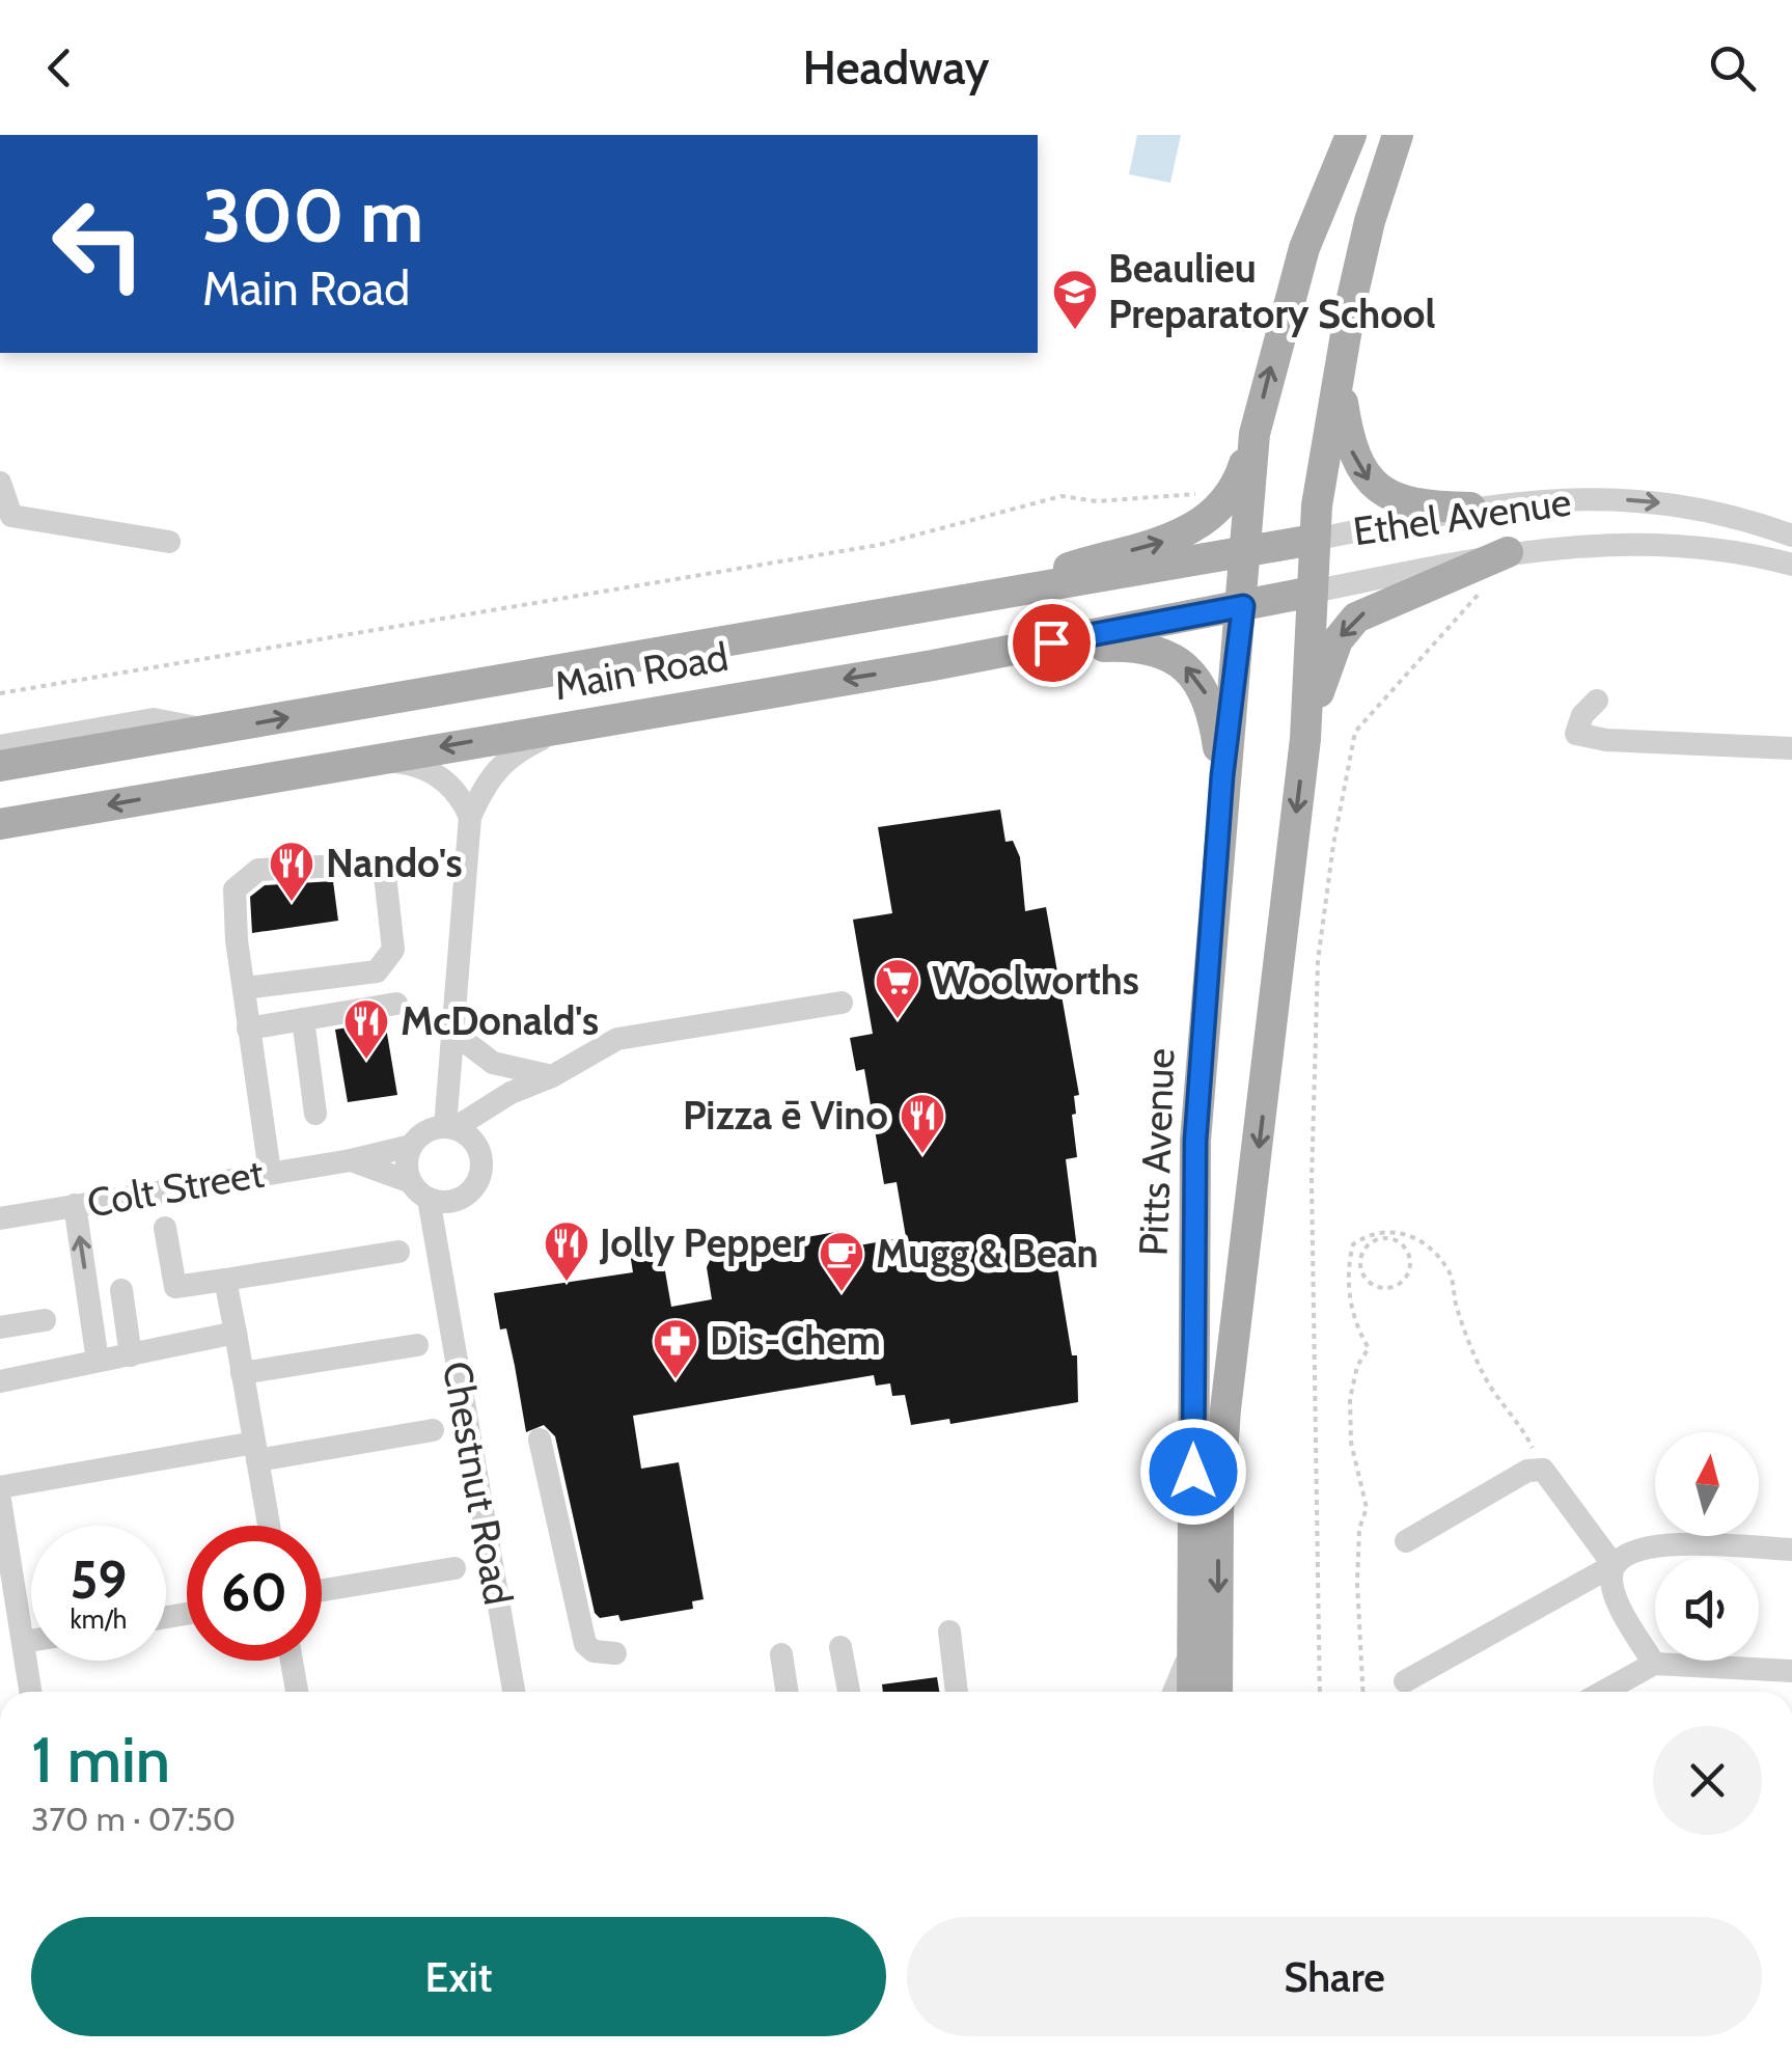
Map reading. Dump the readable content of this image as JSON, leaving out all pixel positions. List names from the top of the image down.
{
  "streets": {
    "main road": ["Main Road", "Pitts Avenue"],
    "street": ["Ethel Avenue", "Colt Street", "Chestnut Road"]
  },
  "crossings": [
    ["Ethel Avenue", "Main Road"],
    ["Main Road", "Pitts Avenue"],
    ["Colt Street", "Chestnut Road"]
  ],
  "places": {
    "school or university": ["Beaulieu Preparatory School"],
    "restaurant": [
      "Nando's",
      "McDonald's",
      "Pizza ē Vino",
      "Jolly Pepper"
    ],
    "supermarket": ["Woolworths"],
    "cafe": ["Mugg & Bean"],
    "pharmacy": ["Dis-Chem"]
  },
  "north": "top",
  "page": {
    "header": "Headway",
    "turn": ["300 m", "Main Road"],
    "speed": "59 km/h",
    "limit": "60",
    "heading": ["1 min", "370 m · 07:50"],
    "buttons": ["Exit", "Share"]
  }
}
